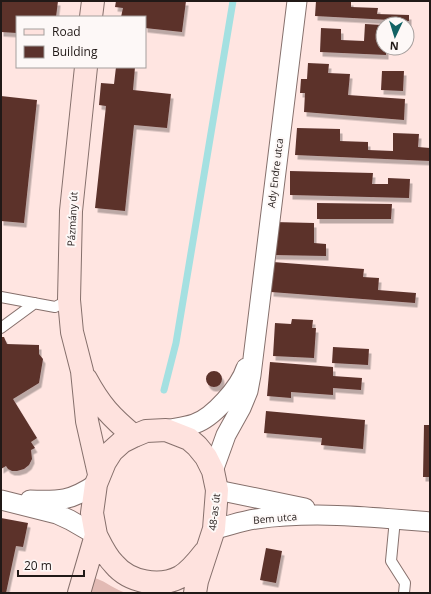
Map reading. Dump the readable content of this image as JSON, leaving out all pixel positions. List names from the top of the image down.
{
  "streets": {
    "main road": ["Pázmány út", "48-as út"],
    "street": ["Ady Endre utca", "Bem utca"]
  },
  "crossings": [
    ["Ady Endre utca", "Pázmány út"],
    ["Ady Endre utca", "48-as út"],
    ["Ady Endre utca", "Bem utca"],
    ["Pázmány út", "48-as út"],
    ["Pázmány út", "Bem utca"],
    ["48-as út", "Bem utca"]
  ],
  "legend": ["Road", "Building"],
  "scale_bar": "20 m",
  "north": "bottom"
}
